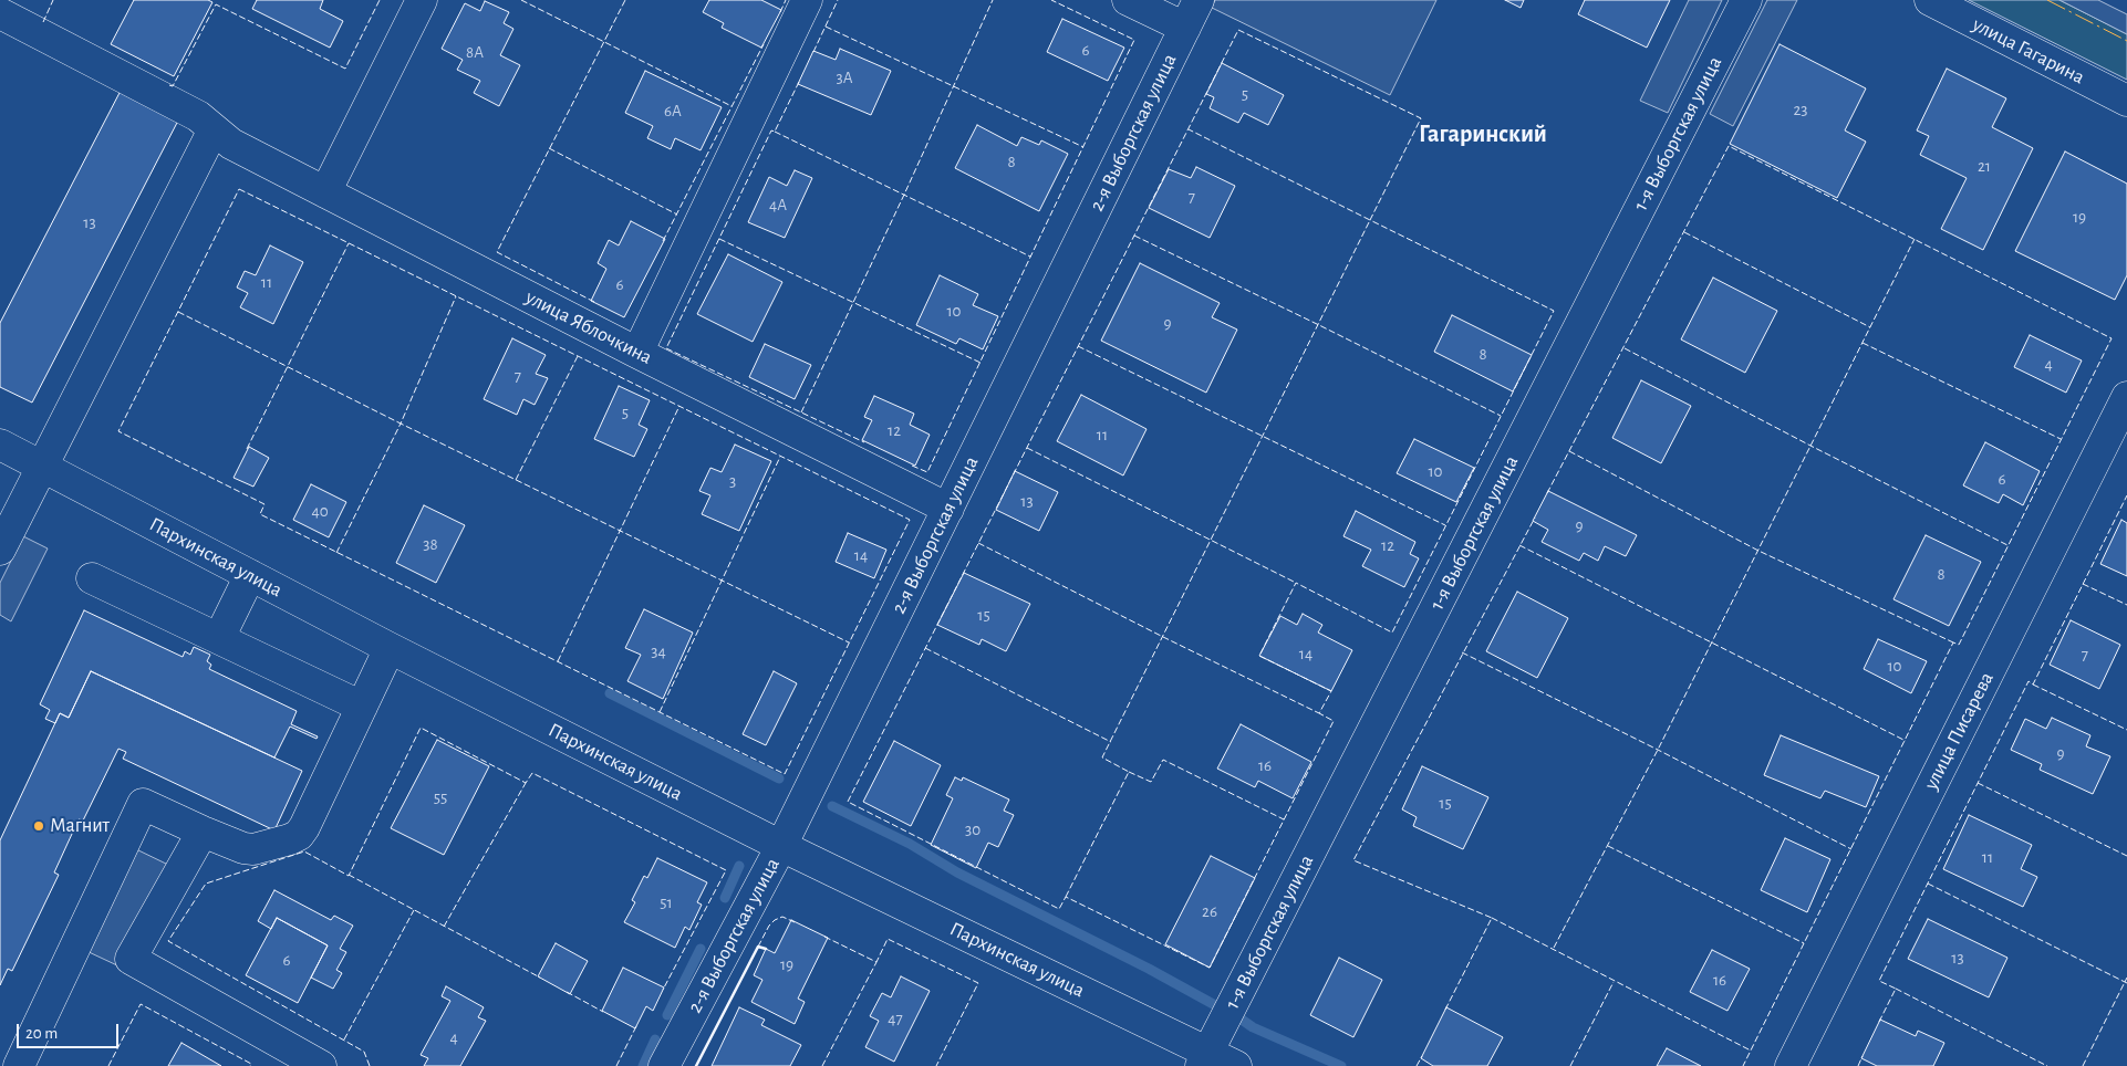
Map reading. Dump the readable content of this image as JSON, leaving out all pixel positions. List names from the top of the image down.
{
  "streets": {
    "street": [
      "улица Гагарина",
      "2-я Выборгская улица",
      "1-я Выборгская улица",
      "улица Яблочкина",
      "Пархинская улица",
      "улица Писарева"
    ]
  },
  "crossings": [
    ["2-я Выборгская улица", "улица Яблочкина"],
    ["2-я Выборгская улица", "Пархинская улица"],
    ["1-я Выборгская улица", "Пархинская улица"]
  ],
  "districts": ["Гагаринский"],
  "places": ["Магнит"],
  "house_numbers": [
    "6",
    "8А",
    "3А",
    "5",
    "23",
    "6А",
    "8",
    "21",
    "7",
    "4А",
    "19",
    "13",
    "11",
    "6",
    "10",
    "9",
    "8",
    "4",
    "7",
    "5",
    "12",
    "11",
    "10",
    "6",
    "3",
    "13",
    "40",
    "9",
    "38",
    "12",
    "14",
    "8",
    "15",
    "34",
    "14",
    "7",
    "10",
    "9",
    "16",
    "55",
    "15",
    "30",
    "11",
    "51",
    "26",
    "13",
    "6",
    "19",
    "16",
    "47",
    "4"
  ],
  "scale_bar": "20 m"
}
